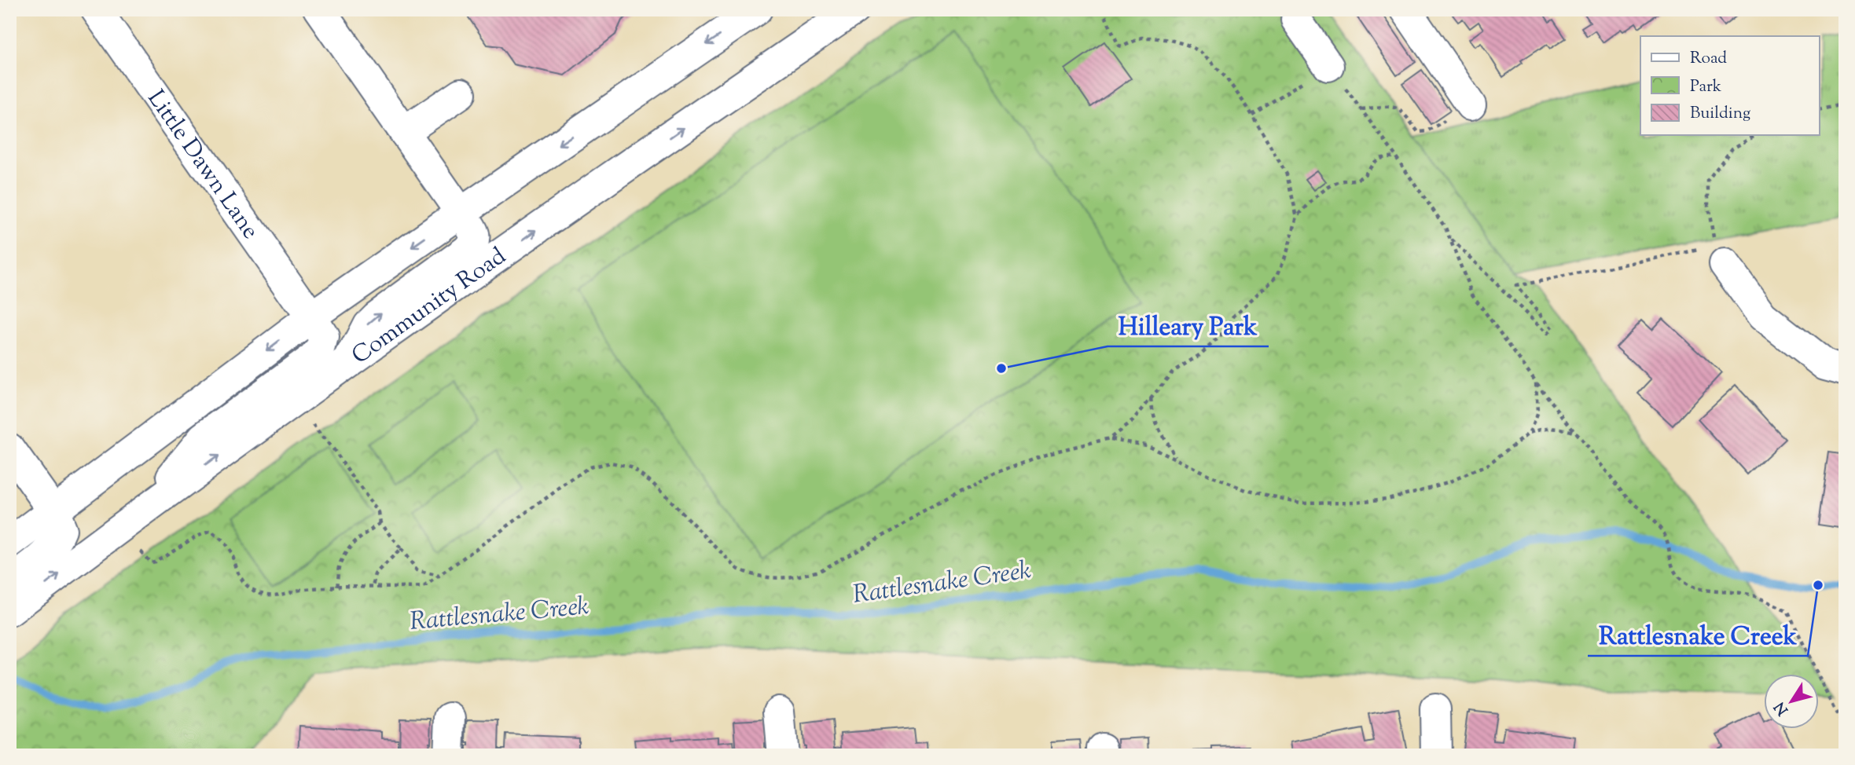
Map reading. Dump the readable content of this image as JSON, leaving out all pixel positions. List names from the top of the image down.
{
  "streets": {
    "main road": ["Little Dawn Lane", "Community Road"]
  },
  "crossings": [
    ["Little Dawn Lane", "Community Road"]
  ],
  "water": ["Rattlesnake Creek"],
  "places": ["Hilleary Park", "Rattlesnake Creek"],
  "legend": ["Road", "Park", "Building"],
  "north": "bottom left"
}
